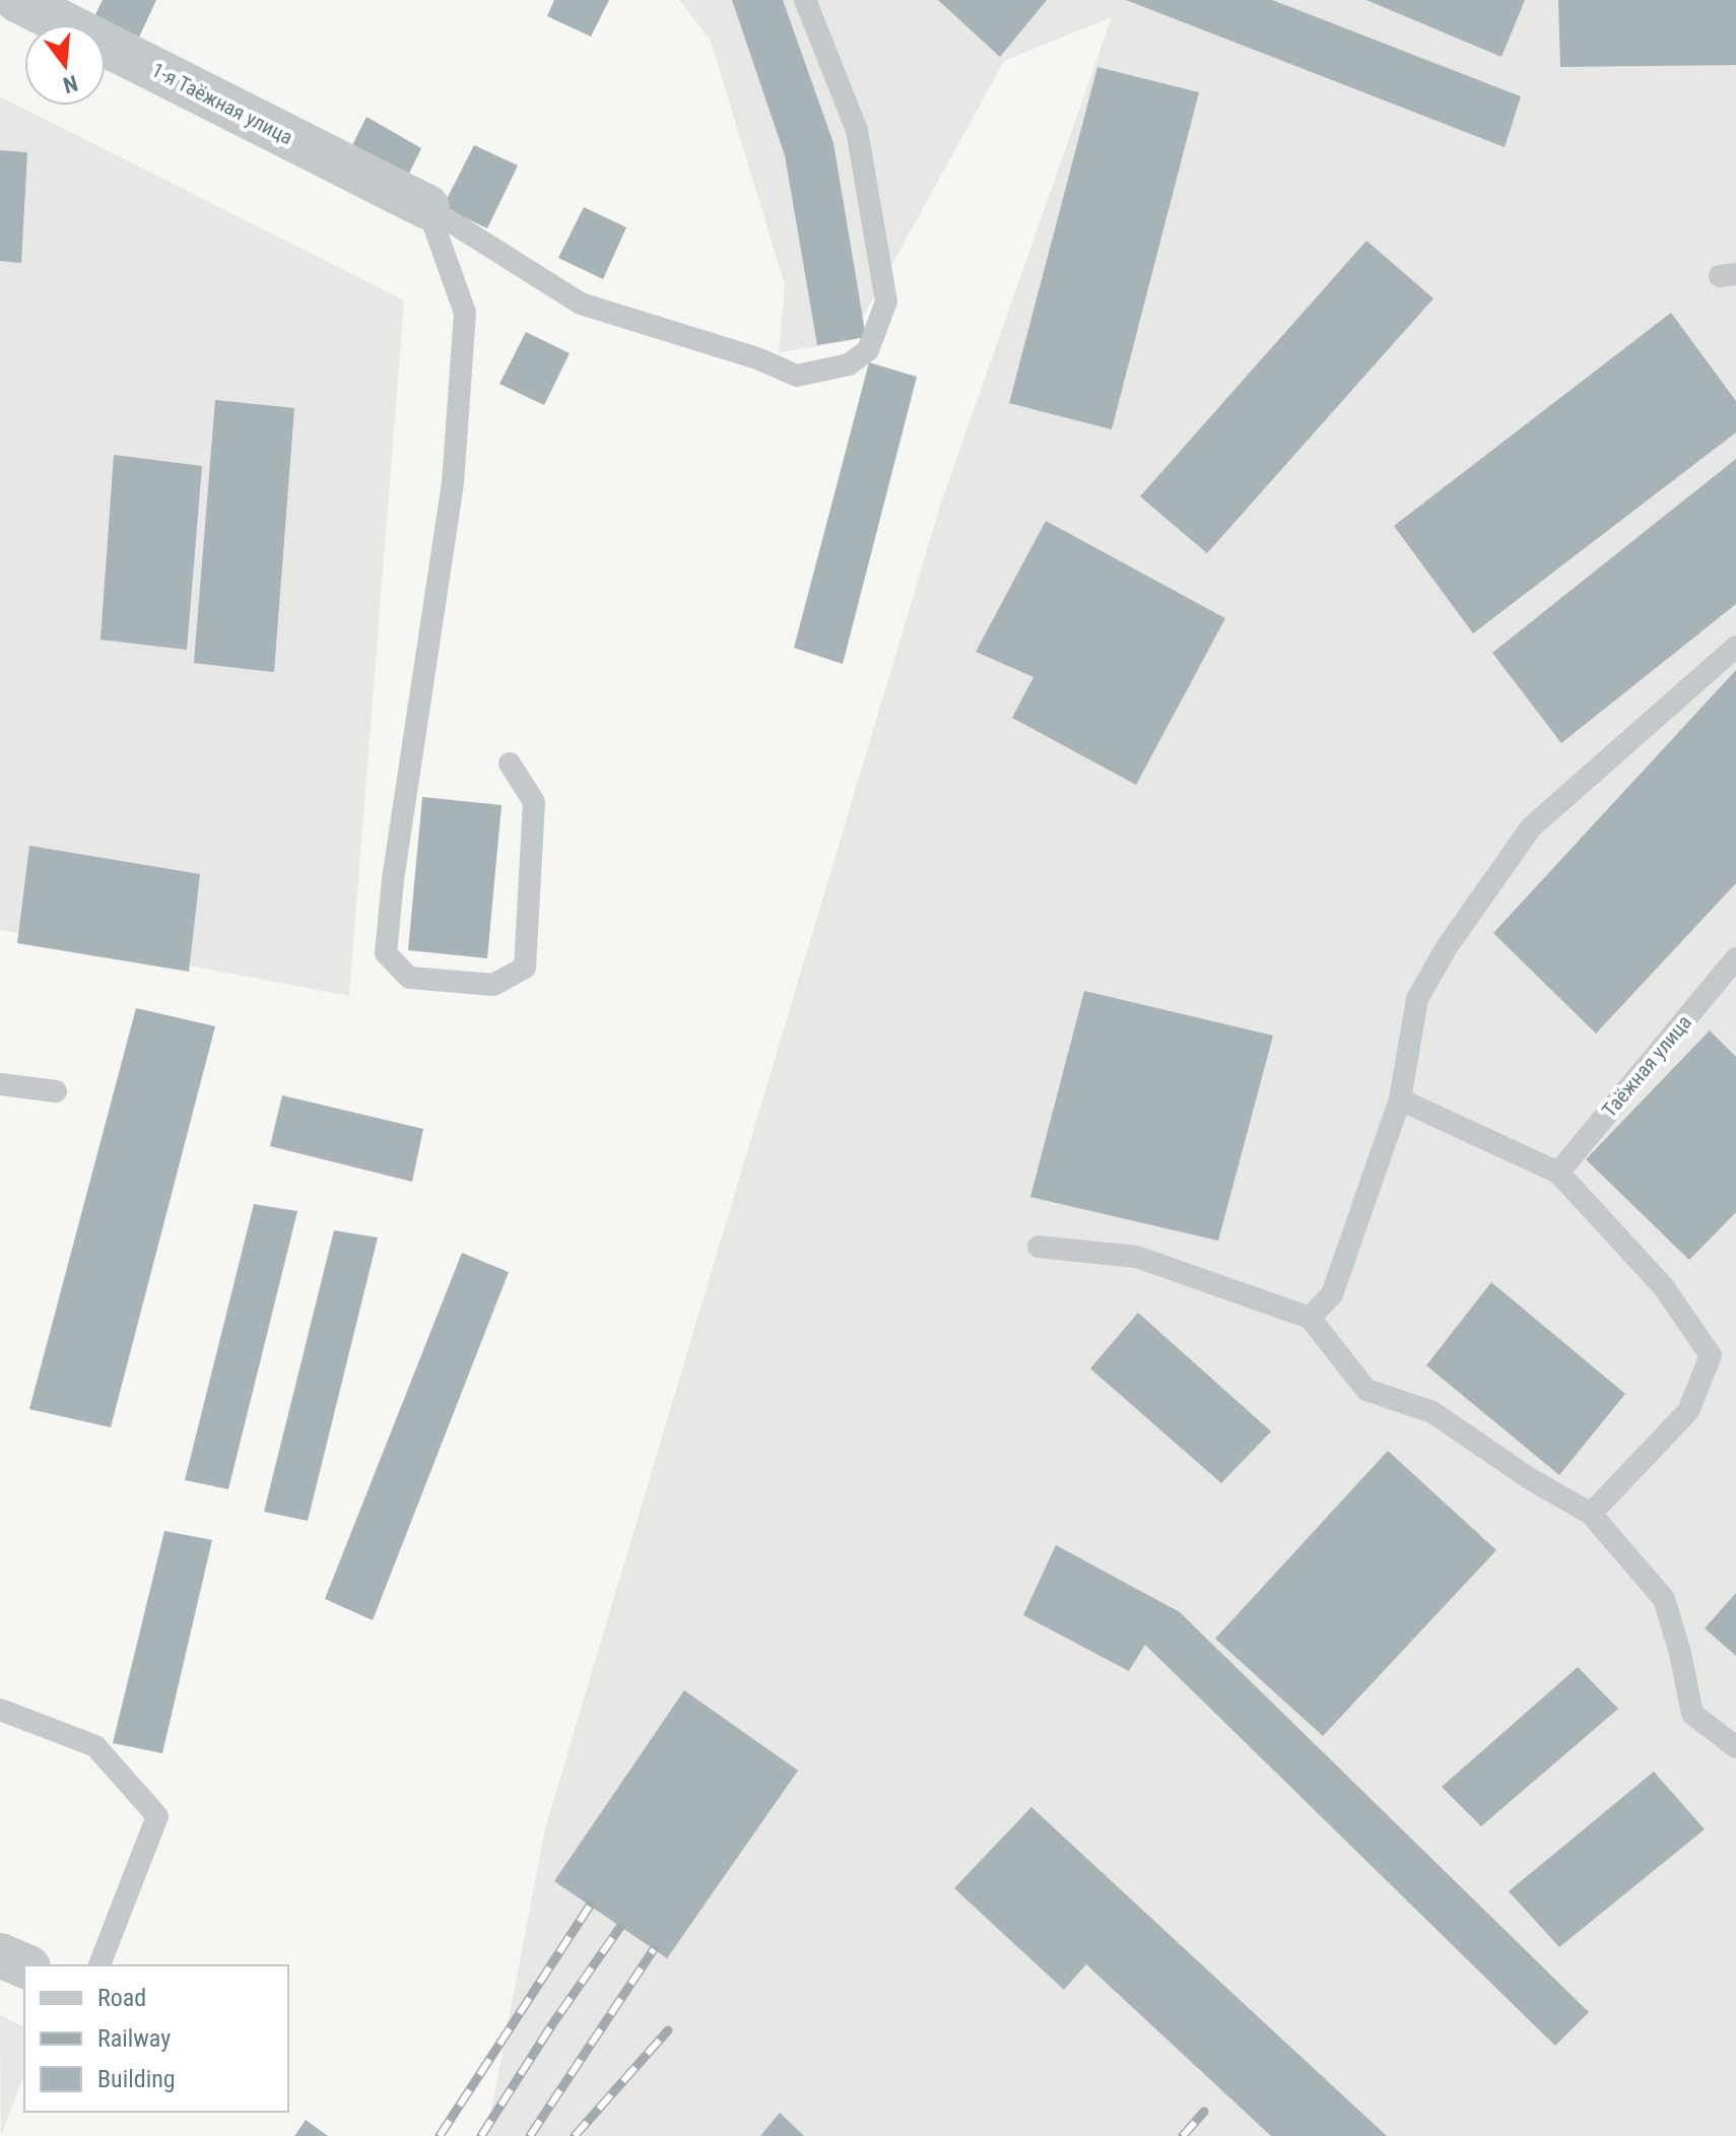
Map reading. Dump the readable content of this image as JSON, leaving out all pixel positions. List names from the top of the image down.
{
  "streets": {
    "street": ["1-я Таёжная улица"],
    "lane": ["Таёжная улица"]
  },
  "legend": ["Road", "Railway", "Building"],
  "north": "bottom"
}
